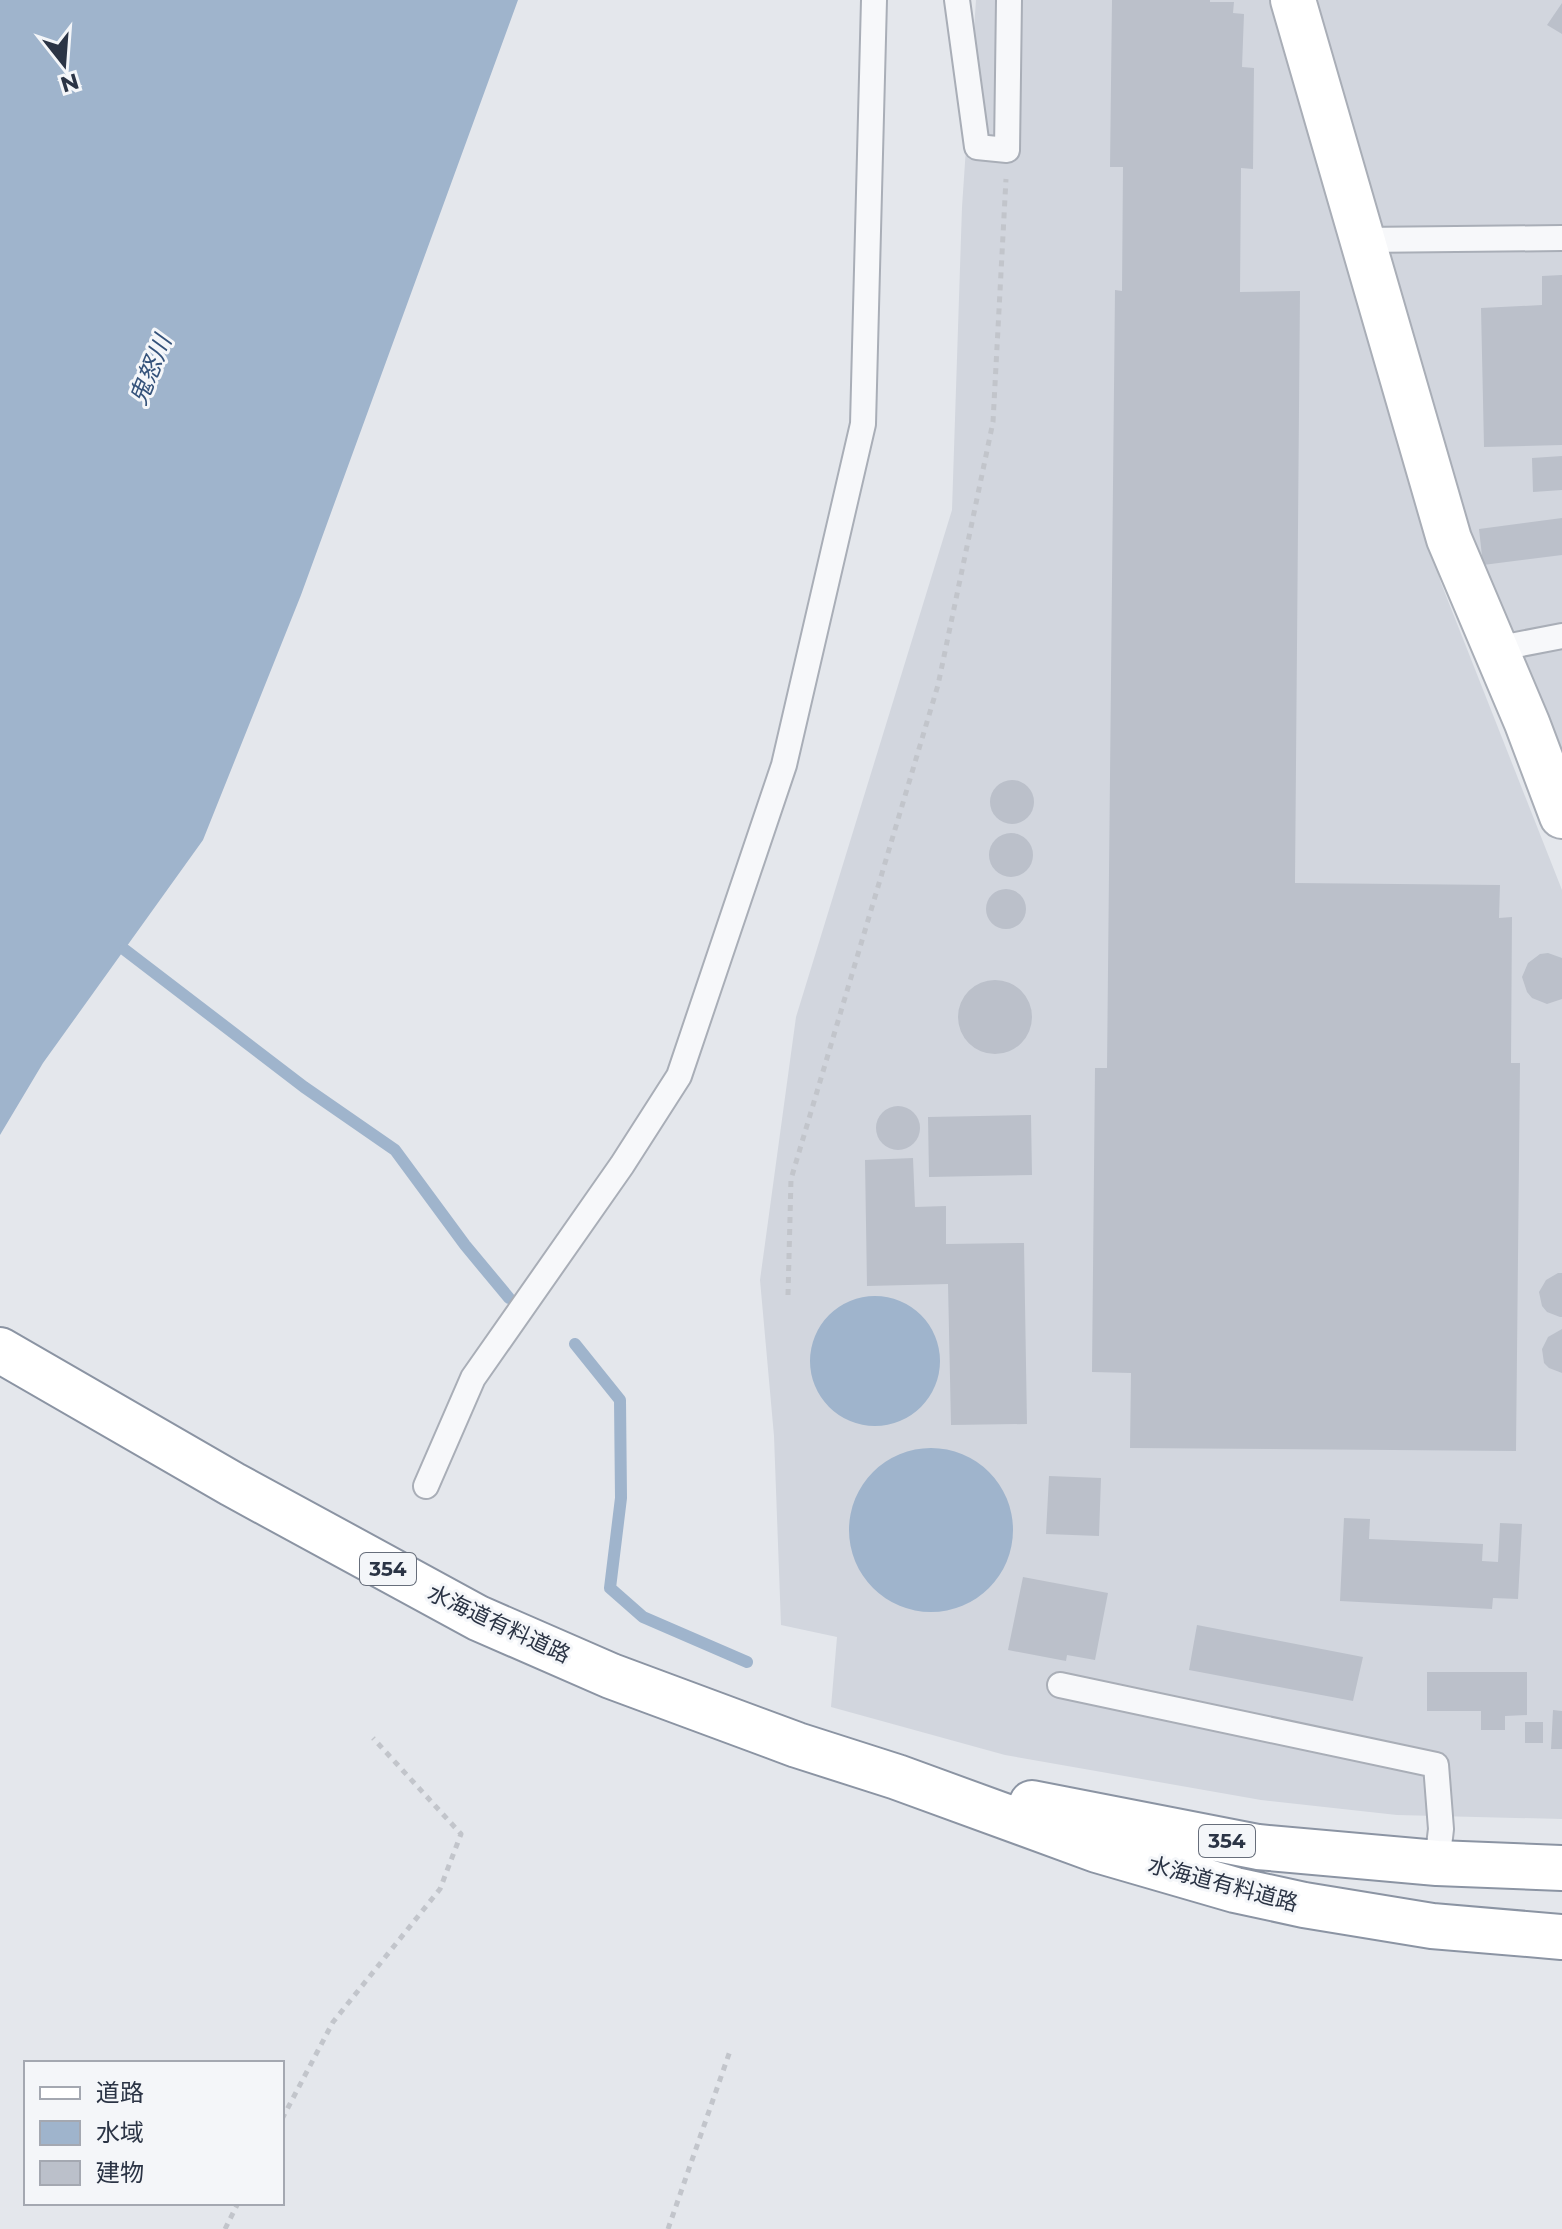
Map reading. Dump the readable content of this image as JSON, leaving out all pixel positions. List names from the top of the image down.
{
  "streets": {
    "main road": ["354", "水海道有料道路"]
  },
  "water": ["鬼怒川"],
  "legend": ["道路", "水域", "建物"],
  "north": "bottom"
}
